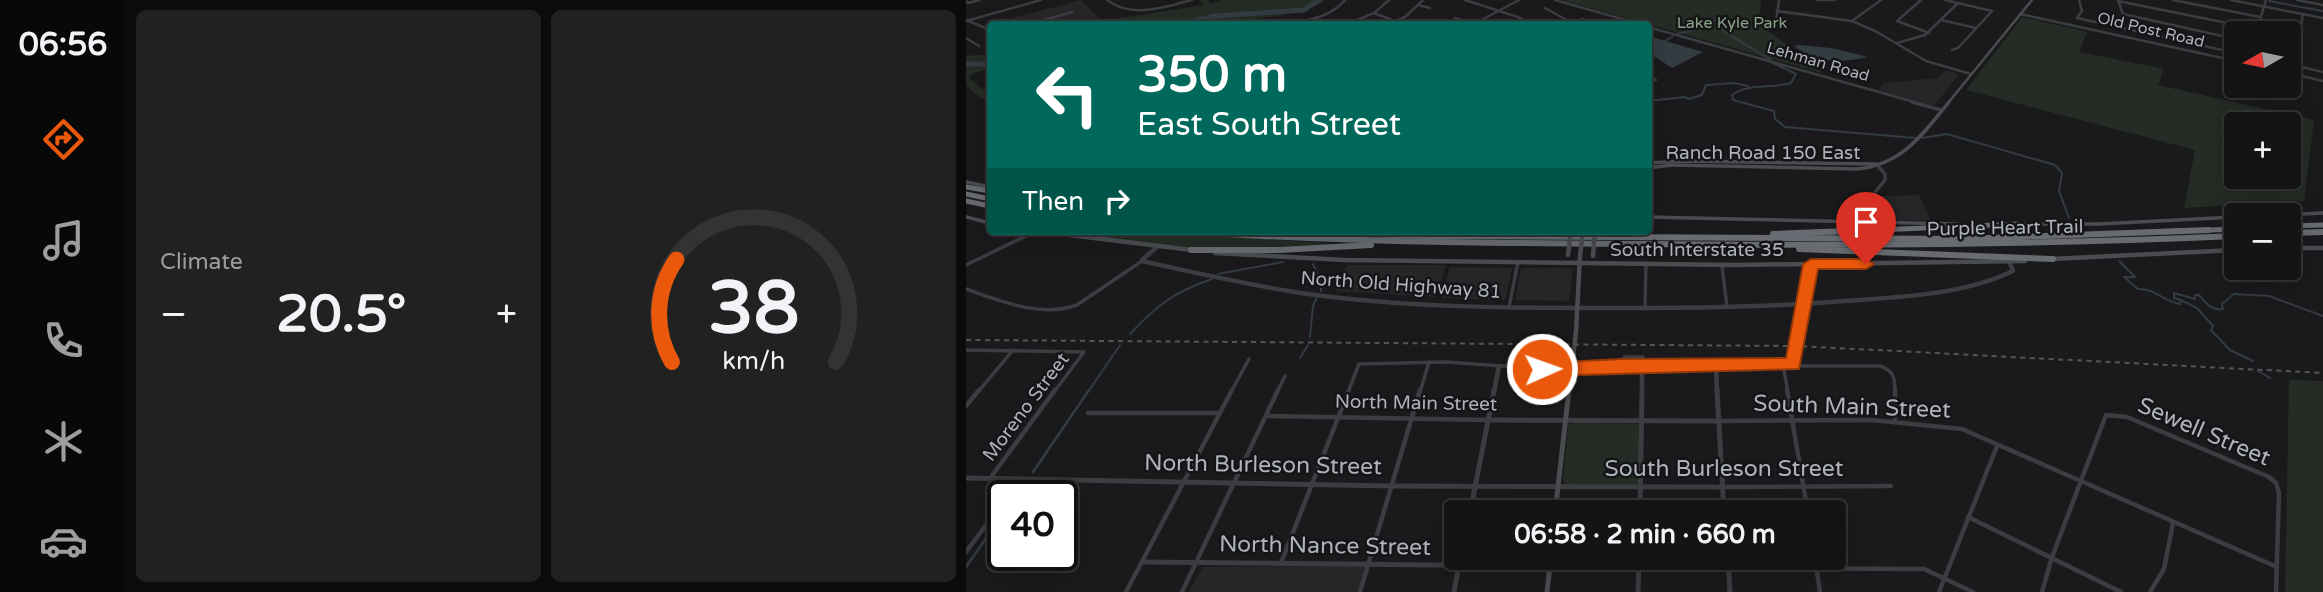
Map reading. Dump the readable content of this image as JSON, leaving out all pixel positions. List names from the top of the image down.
{
  "streets": {
    "highway": ["Purple Heart Trail"],
    "main road": ["Ranch Road 150 East", "South Interstate 35"],
    "street": [
      "Old Post Road",
      "Lehman Road",
      "North Old Highway 81",
      "North Main Street",
      "Moreno Street",
      "South Main Street",
      "Sewell Street",
      "North Burleson Street",
      "South Burleson Street",
      "North Nance Street"
    ]
  },
  "crossings": [
    ["Old Post Road", "Ranch Road 150 East"],
    ["Lehman Road", "Ranch Road 150 East"],
    ["South Interstate 35", "North Old Highway 81"],
    ["North Main Street", "South Main Street"],
    ["Moreno Street", "North Burleson Street"],
    ["South Main Street", "Sewell Street"],
    ["North Burleson Street", "South Burleson Street"]
  ],
  "parks": ["Lake Kyle Park"],
  "north": "left",
  "page": {
    "tabs": "06:56",
    "tile": "Climate",
    "map_buttons": ["+", "−"],
    "turn": ["350 m", "East South Street"],
    "then": "Then",
    "heat": ["−", "20.5°", "+"],
    "limit": "40",
    "trip": "06:58 · 2 min · 660 m",
    "gauge": ["38", "km/h"]
  }
}
